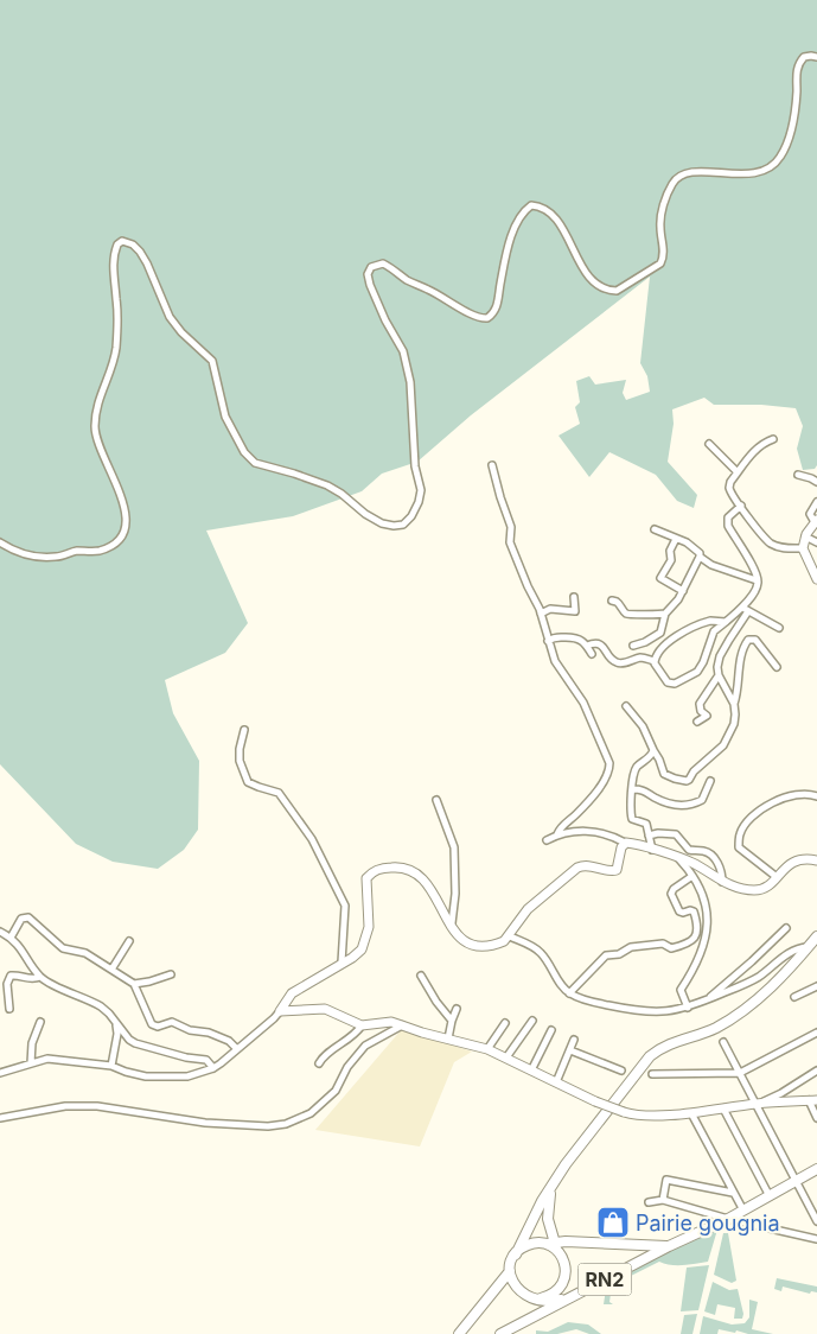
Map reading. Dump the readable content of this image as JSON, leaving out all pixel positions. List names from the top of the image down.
{
  "streets": {
    "main road": ["RN2"]
  },
  "places": {
    "shop": ["Pairie gougnia"]
  }
}
